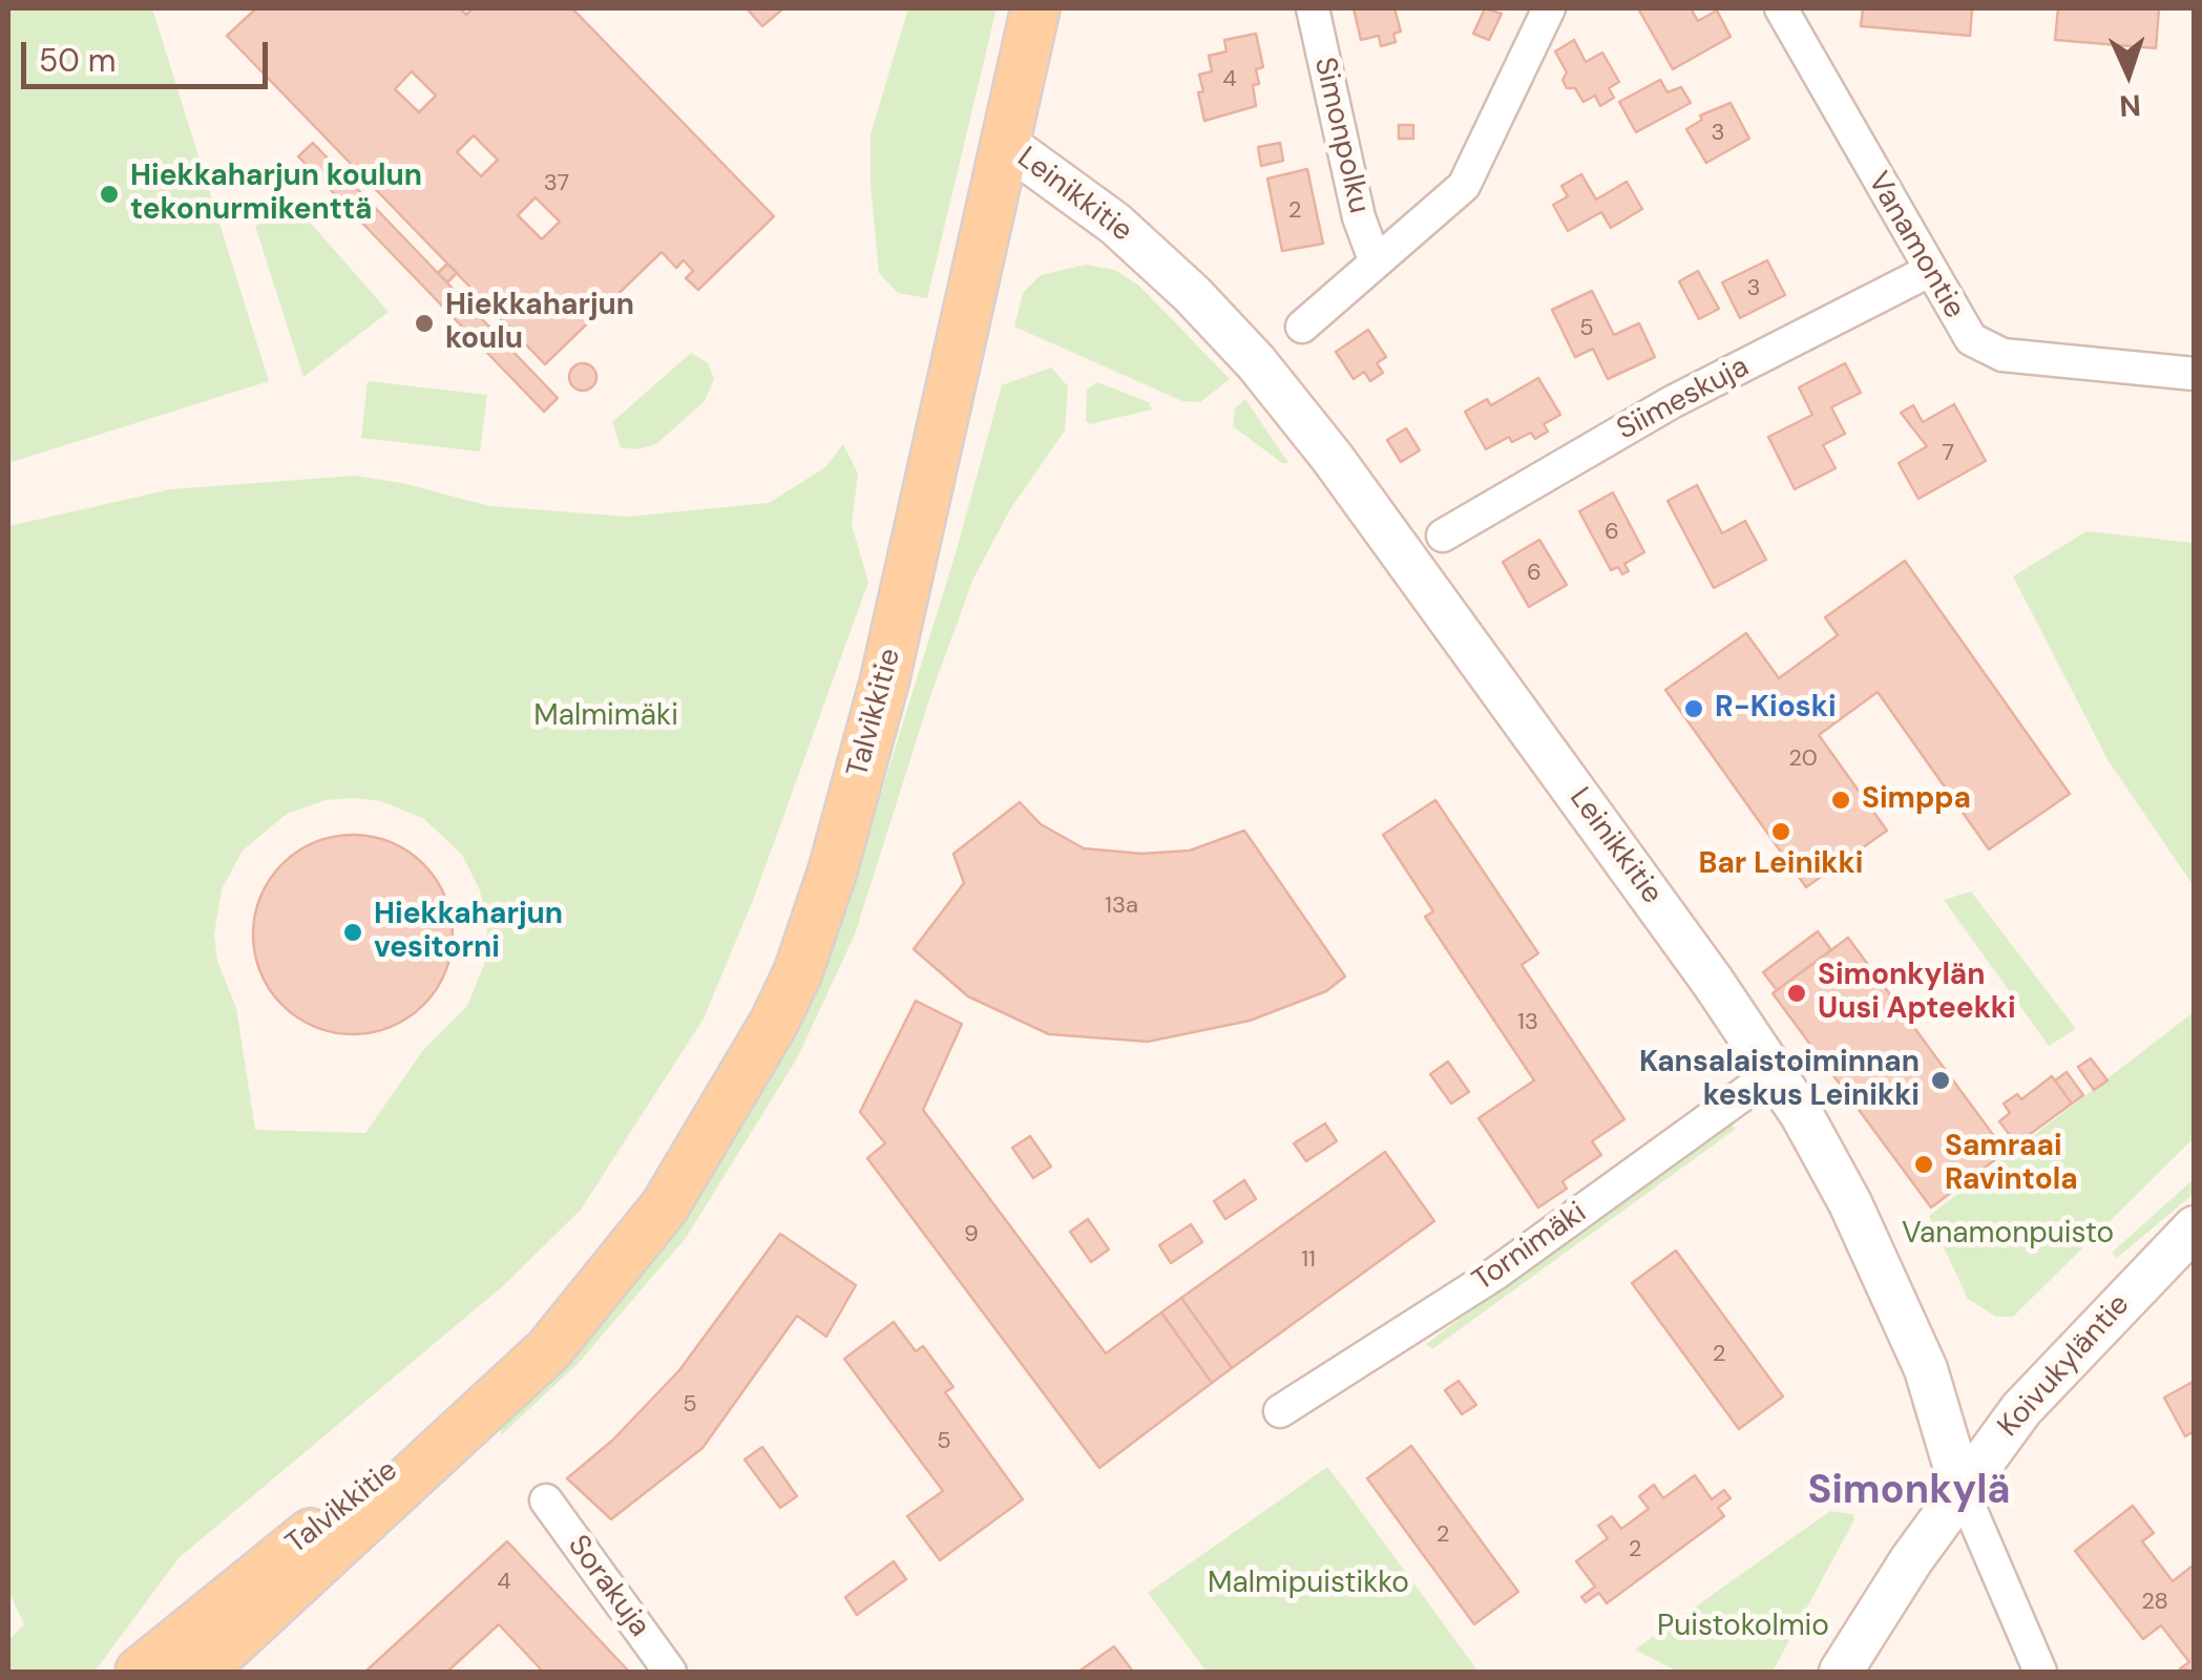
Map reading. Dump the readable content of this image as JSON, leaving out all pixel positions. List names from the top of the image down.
{
  "streets": {
    "main road": ["Leinikkitie", "Talvikkitie", "Koivukyläntie"],
    "street": [
      "Simonpolku",
      "Vanamontie",
      "Siimeskuja",
      "Tornimäki",
      "Sorakuja"
    ]
  },
  "crossings": [
    ["Leinikkitie", "Talvikkitie"],
    ["Leinikkitie", "Tornimäki"],
    ["Leinikkitie", "Koivukyläntie"],
    ["Vanamontie", "Siimeskuja"]
  ],
  "districts": ["Simonkylä"],
  "parks": [
    "Malmimäki",
    "Vanamonpuisto",
    "Malmipuistikko",
    "Puistokolmio"
  ],
  "places": [
    "Hiekkaharjun koulun tekonurmikenttä",
    "Hiekkaharjun koulu",
    "R-Kioski",
    "Simppa",
    "Bar Leinikki",
    "Hiekkaharjun vesitorni",
    "Simonkylän Uusi Apteekki",
    "Kansalaistoiminnan keskus Leinikki",
    "Samraai Ravintola"
  ],
  "house_numbers": [
    "4",
    "3",
    "37",
    "2",
    "3",
    "5",
    "7",
    "6",
    "6",
    "20",
    "13a",
    "13",
    "9",
    "11",
    "2",
    "5",
    "5",
    "2",
    "2",
    "4",
    "28"
  ],
  "scale_bar": "50 m",
  "north": "bottom"
}
